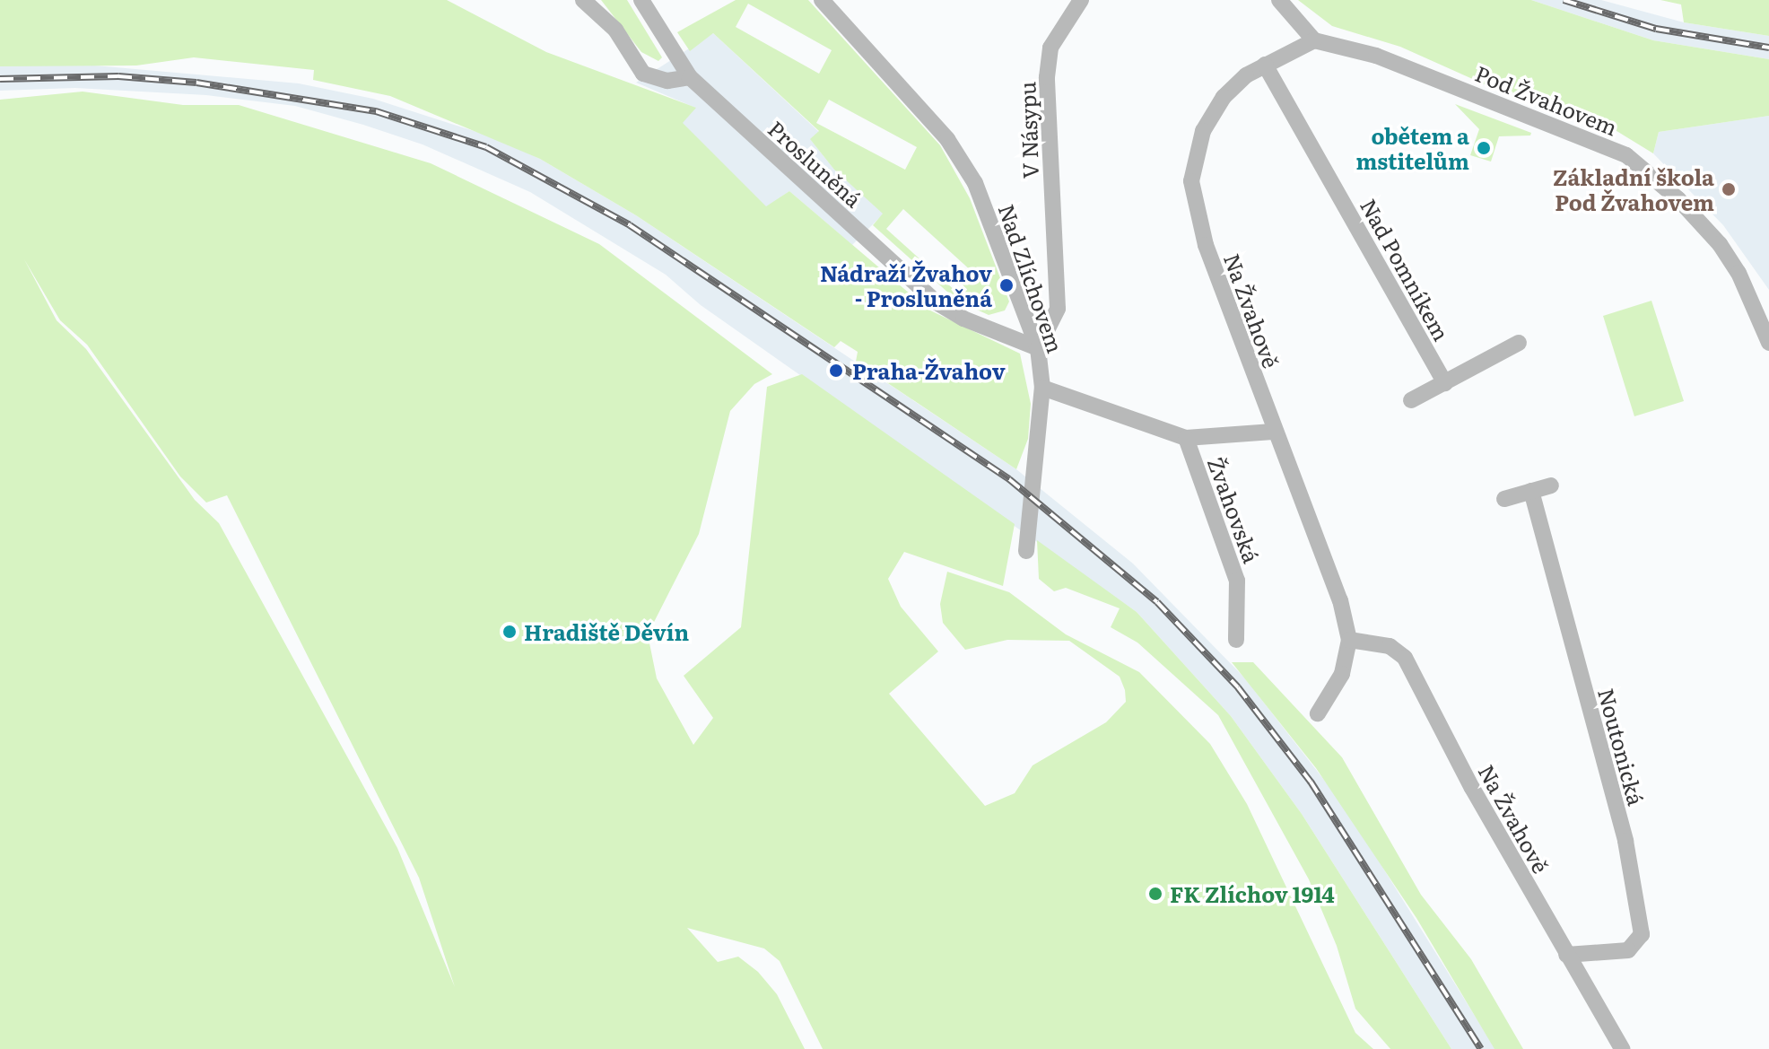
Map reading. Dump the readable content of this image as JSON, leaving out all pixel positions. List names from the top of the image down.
{
  "streets": {
    "street": [
      "Pod Žvahovem",
      "V Násypu",
      "Prosluněná",
      "Nad Pomníkem",
      "Nad Zlíchovem",
      "Na Žvahově",
      "Žvahovská",
      "Noutonická"
    ]
  },
  "crossings": [
    ["Pod Žvahovem", "Na Žvahově"],
    ["V Násypu", "Prosluněná"],
    ["V Násypu", "Nad Zlíchovem"],
    ["Prosluněná", "Nad Zlíchovem"],
    ["Nad Pomníkem", "Na Žvahově"],
    ["Nad Zlíchovem", "Na Žvahově"],
    ["Nad Zlíchovem", "Žvahovská"],
    ["Na Žvahově", "Noutonická"]
  ],
  "places": [
    "obětem a mstitelům",
    "Základní škola Pod Žvahovem",
    "Nádraží Žvahov - Prosluněná",
    "Praha-Žvahov",
    "Hradiště Děvín",
    "FK Zlíchov 1914"
  ]
}
